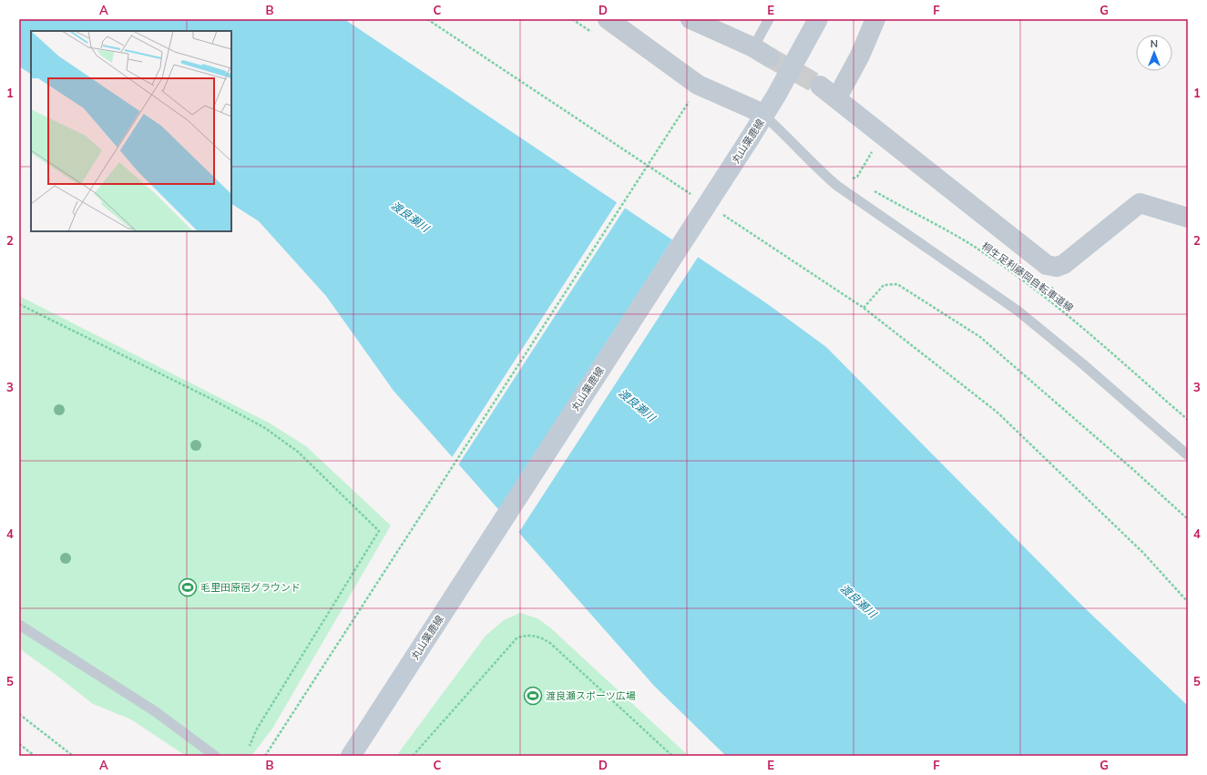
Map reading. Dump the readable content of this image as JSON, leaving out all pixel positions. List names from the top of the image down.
{
  "streets": {
    "main road": ["丸山葉鹿線"],
    "path": ["桐生足利藤岡自転車道線"]
  },
  "water": ["渡良瀬川"],
  "places": {
    "sports": ["毛里田原宿グラウンド", "渡良瀬スポーツ広場"]
  },
  "north": "top",
  "grid": {
    "columns": [
      "A",
      "B",
      "C",
      "D",
      "E",
      "F",
      "G"
    ],
    "rows": [
      "1",
      "2",
      "3",
      "4",
      "5"
    ]
  }
}
